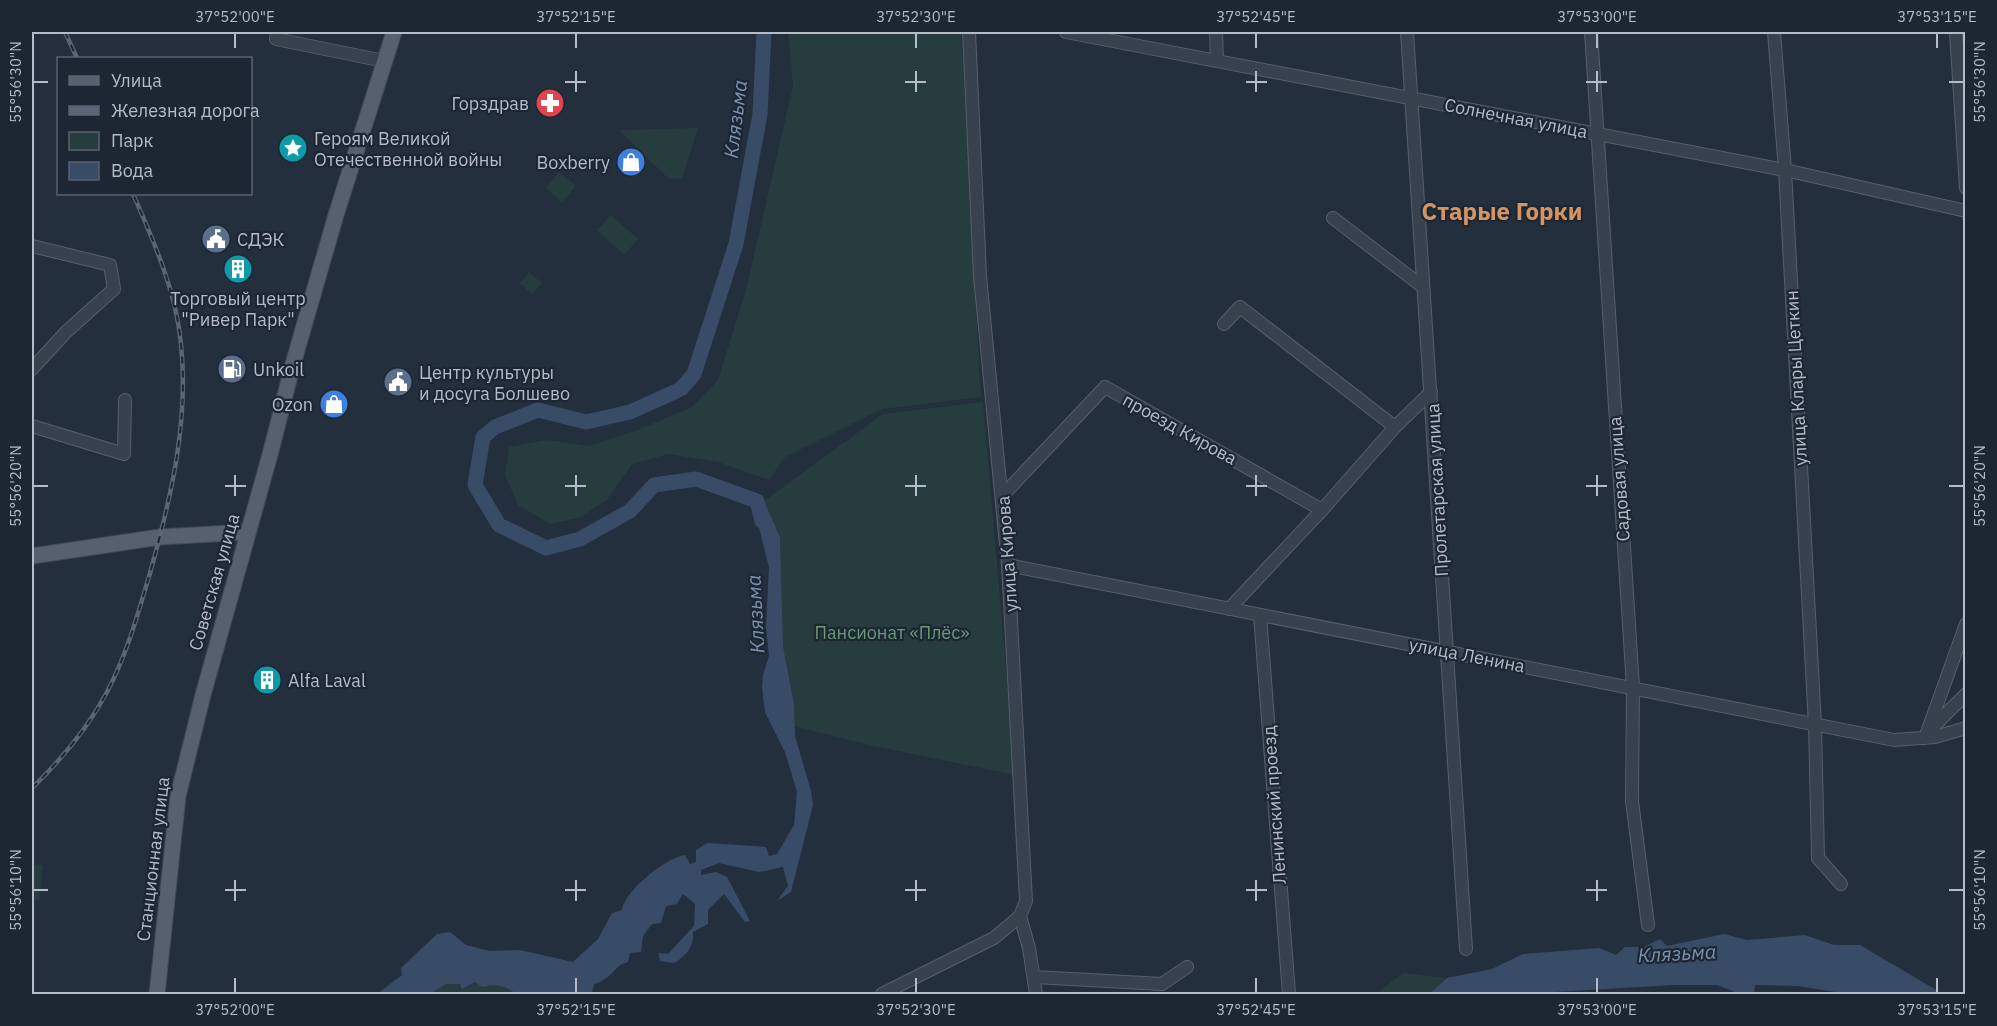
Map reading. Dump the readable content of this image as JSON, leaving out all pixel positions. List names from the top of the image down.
{
  "streets": {
    "main road": ["Советская улица", "Станционная улица"],
    "street": [
      "Солнечная улица",
      "улица Клары Цеткин",
      "проезд Кирова",
      "Садовая улица",
      "Пролетарская улица",
      "улица Кирова",
      "улица Ленина",
      "Ленинский проезд"
    ]
  },
  "crossings": [
    ["Солнечная улица", "улица Клары Цеткин"],
    ["Солнечная улица", "Садовая улица"],
    ["Солнечная улица", "Пролетарская улица"],
    ["улица Клары Цеткин", "улица Ленина"],
    ["проезд Кирова", "улица Кирова"],
    ["Садовая улица", "улица Ленина"],
    ["Пролетарская улица", "улица Ленина"],
    ["улица Кирова", "улица Ленина"],
    ["Советская улица", "Станционная улица"],
    ["улица Ленина", "Ленинский проезд"]
  ],
  "districts": ["Старые Горки"],
  "water": ["Клязьма"],
  "parks": ["Пансионат «Плёс»"],
  "places": {
    "pharmacy": ["Горздрав"],
    "place": ["Героям Великой Отечественной войны"],
    "shop": ["Boxberry", "Ozon"],
    "public building": ["СДЭК", "Центр культуры и досуга Болшево"],
    "building": ["Торговый центр \"Ривер Парк\"", "Alfa Laval"],
    "fuel station": ["Unkoil"]
  },
  "legend": [
    "Улица",
    "Железная дорога",
    "Парк",
    "Вода"
  ],
  "coordinates": [
    "37°52'00\"E",
    "37°52'15\"E",
    "37°52'30\"E",
    "37°52'45\"E",
    "37°53'00\"E",
    "37°53'15\"E",
    "55°56'30\"N",
    "55°56'20\"N",
    "55°56'10\"N"
  ]
}
